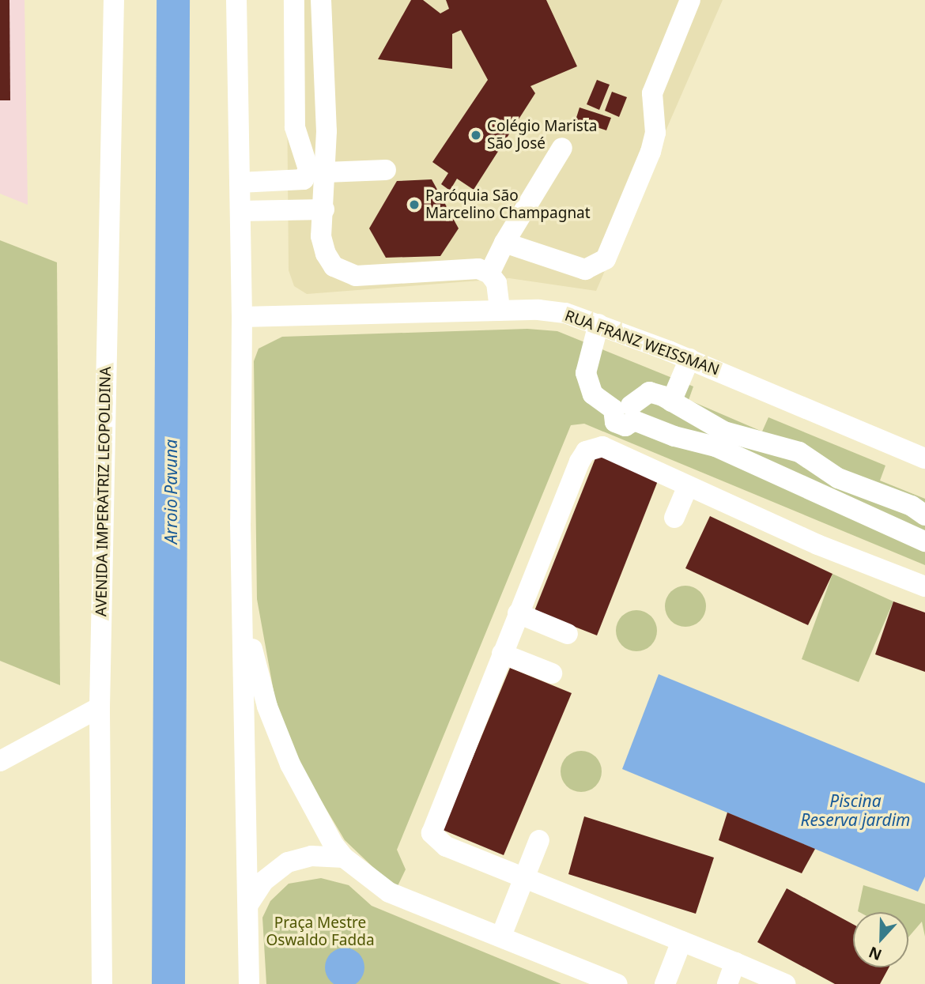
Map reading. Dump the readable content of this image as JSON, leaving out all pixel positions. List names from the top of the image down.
{
  "streets": {
    "street": ["RUA FRANZ WEISSMAN", "AVENIDA IMPERATRIZ LEOPOLDINA"]
  },
  "water": ["Arroio Pavuna", "Piscina Reserva jardim"],
  "parks": ["Praça Mestre Oswaldo Fadda"],
  "places": ["Colégio Marista São José", "Paróquia São Marcelino Champagnat"],
  "north": "bottom"
}
